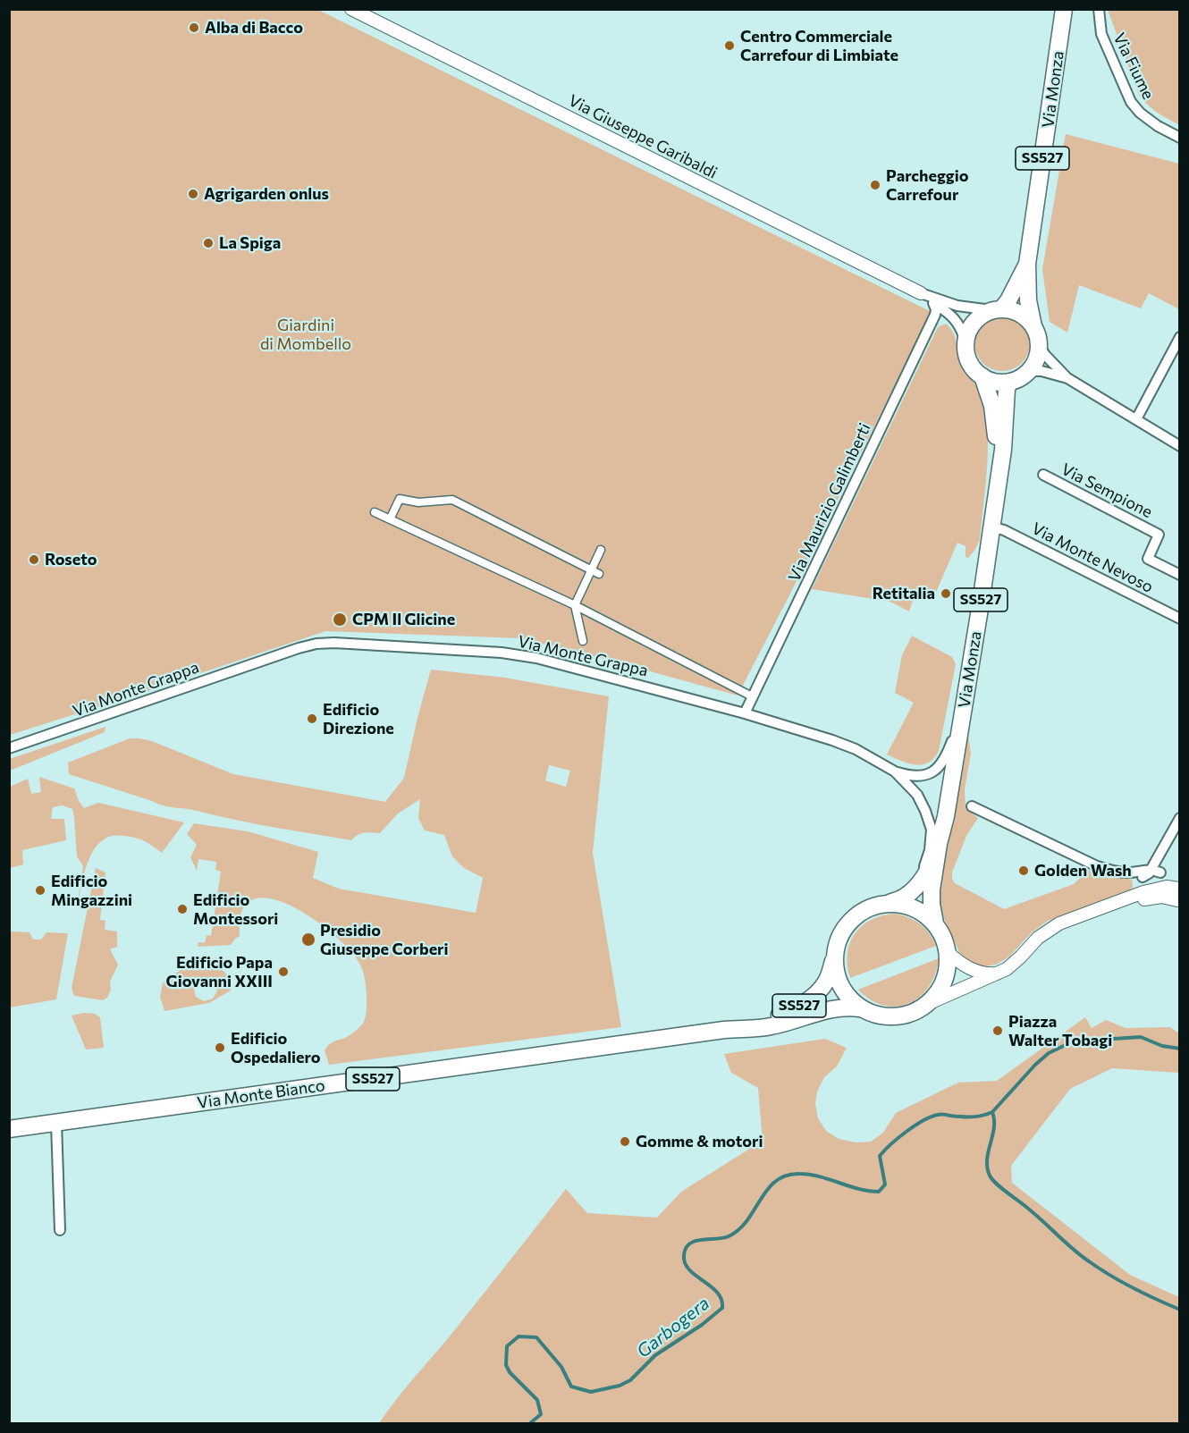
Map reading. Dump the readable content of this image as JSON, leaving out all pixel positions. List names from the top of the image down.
{
  "streets": {
    "main road": ["Via Monza", "SS527", "Via Monte Bianco"],
    "street": [
      "Via Fiume",
      "Via Giuseppe Garibaldi",
      "Via Sempione",
      "Via Maurizio Galimberti",
      "Via Monte Nevoso",
      "Via Monte Grappa"
    ]
  },
  "crossings": [
    ["Via Monza", "Via Giuseppe Garibaldi"],
    ["Via Monza", "SS527"],
    ["Via Monza", "Via Monte Nevoso"],
    ["Via Monza", "Via Monte Grappa"],
    ["Via Monza", "Via Monte Bianco"],
    ["Via Giuseppe Garibaldi", "Via Maurizio Galimberti"],
    ["SS527", "Via Monte Bianco"],
    ["Via Maurizio Galimberti", "Via Monte Grappa"]
  ],
  "water": ["Garbogera"],
  "parks": ["Giardini di Mombello"],
  "places": [
    "Alba di Bacco",
    "Centro Commerciale Carrefour di Limbiate",
    "Parcheggio Carrefour",
    "Agrigarden onlus",
    "La Spiga",
    "Roseto",
    "Retitalia",
    "CPM Il Glicine",
    "Edificio Direzione",
    "Golden Wash",
    "Edificio Mingazzini",
    "Edificio Montessori",
    "Presidio Giuseppe Corberi",
    "Edificio Papa Giovanni XXIII",
    "Piazza Walter Tobagi",
    "Edificio Ospedaliero",
    "Gomme & motori"
  ]
}
